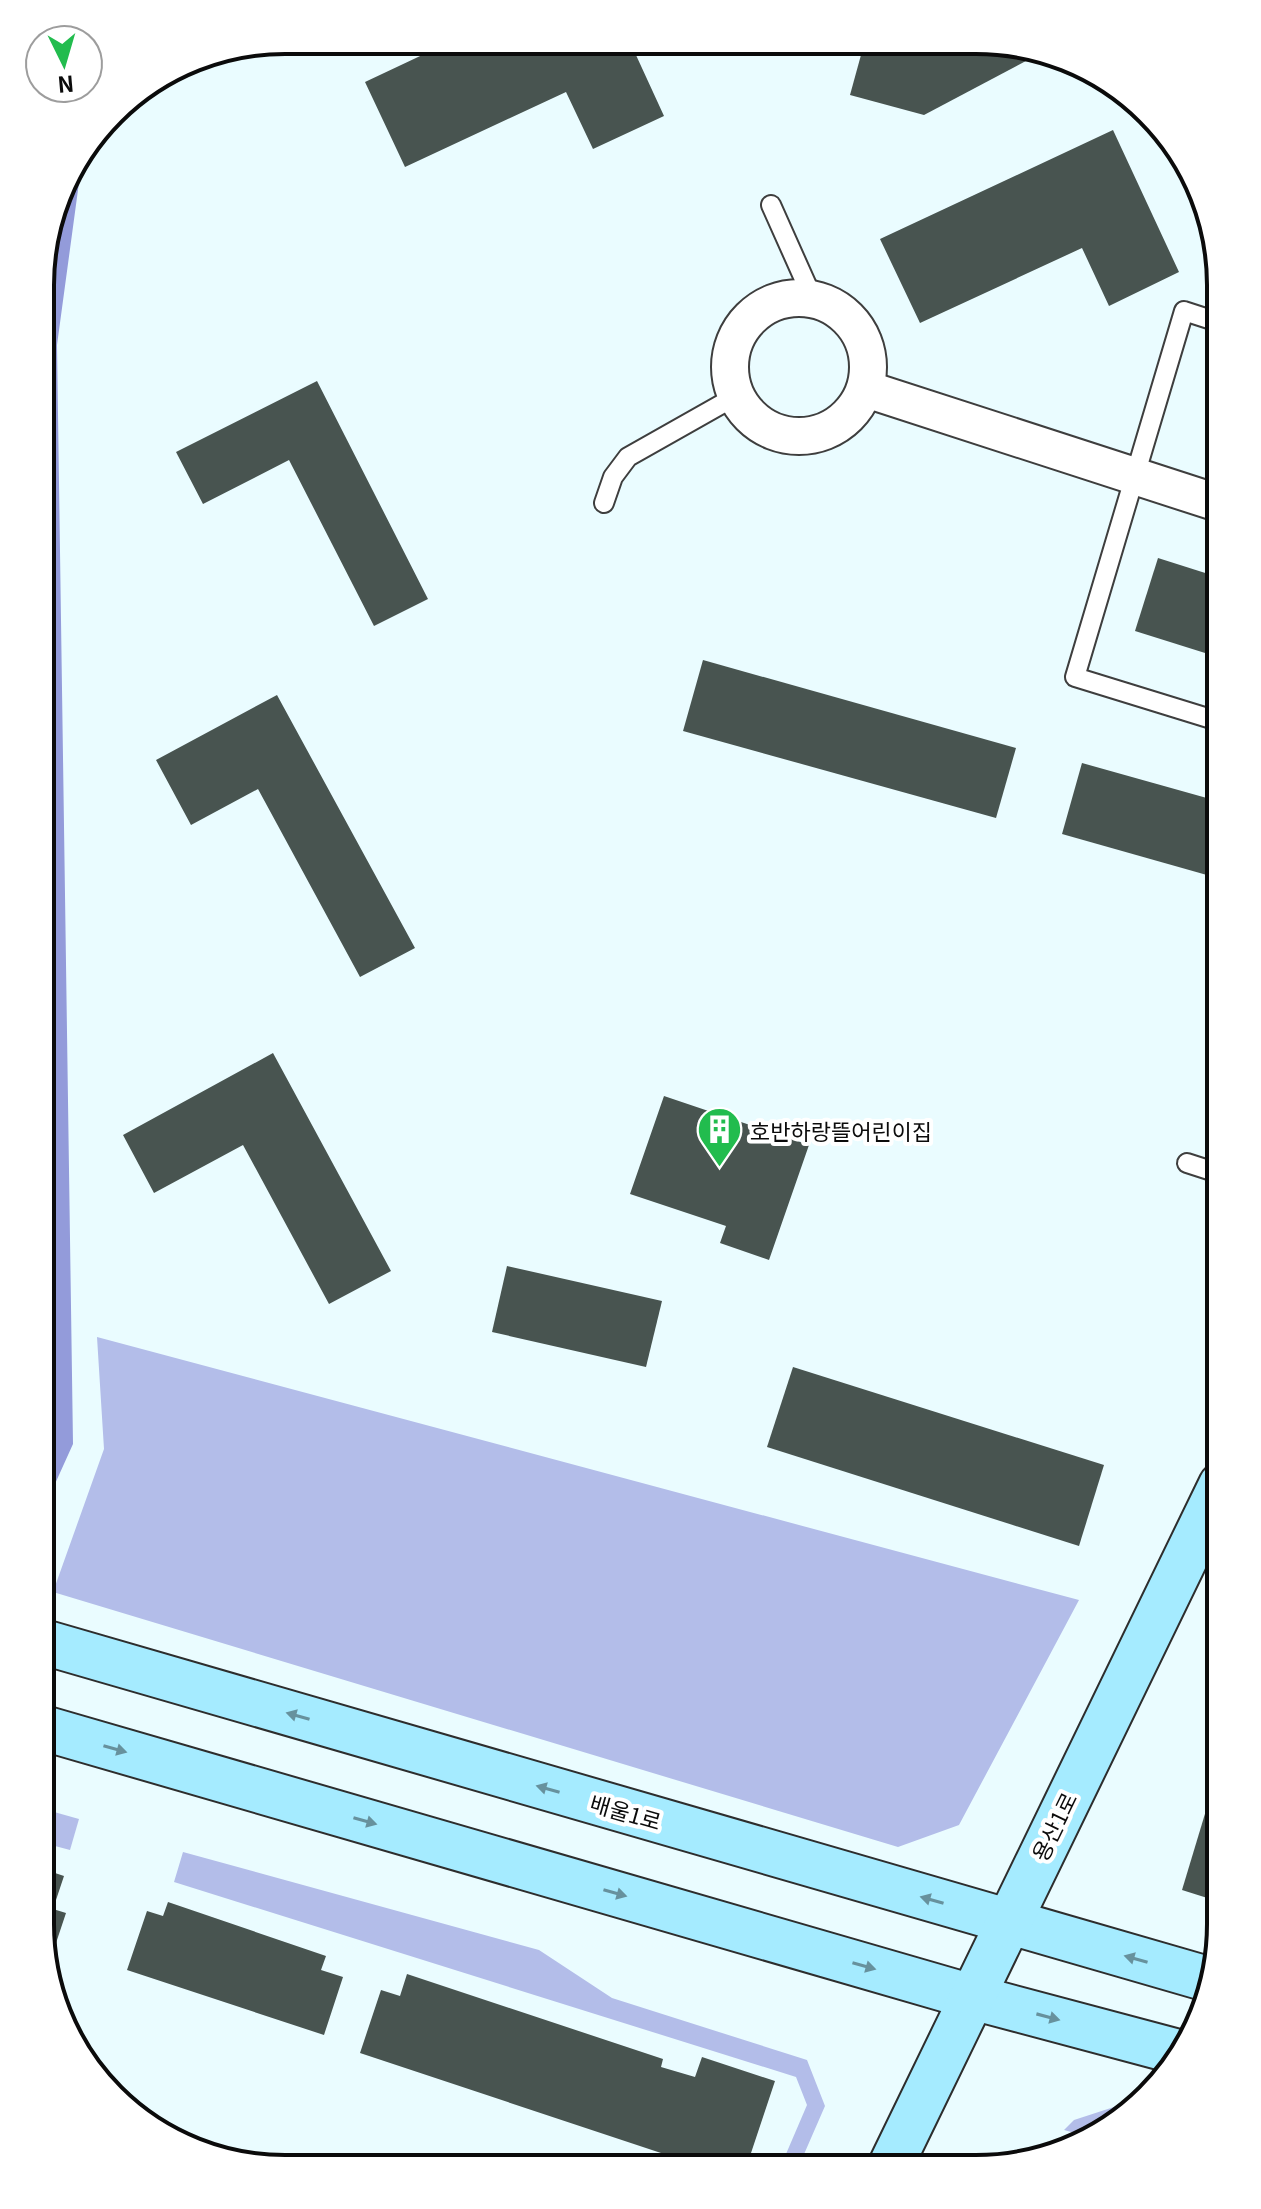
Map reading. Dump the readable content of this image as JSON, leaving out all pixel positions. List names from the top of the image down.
{
  "streets": {
    "main road": ["배울1로", "용산1로"]
  },
  "crossings": [
    ["배울1로", "용산1로"]
  ],
  "places": {
    "building": ["호반하랑뜰어린이집"]
  },
  "north": "bottom"
}
